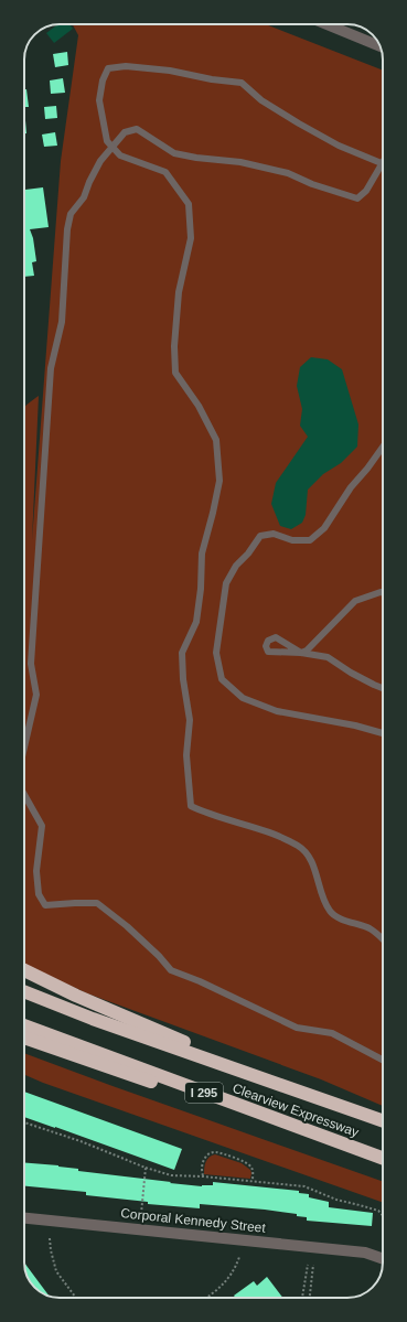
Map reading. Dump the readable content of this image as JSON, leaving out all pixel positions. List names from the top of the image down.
{
  "streets": {
    "highway": ["I 295", "Clearview Expressway"],
    "street": ["Corporal Kennedy Street"]
  }
}
